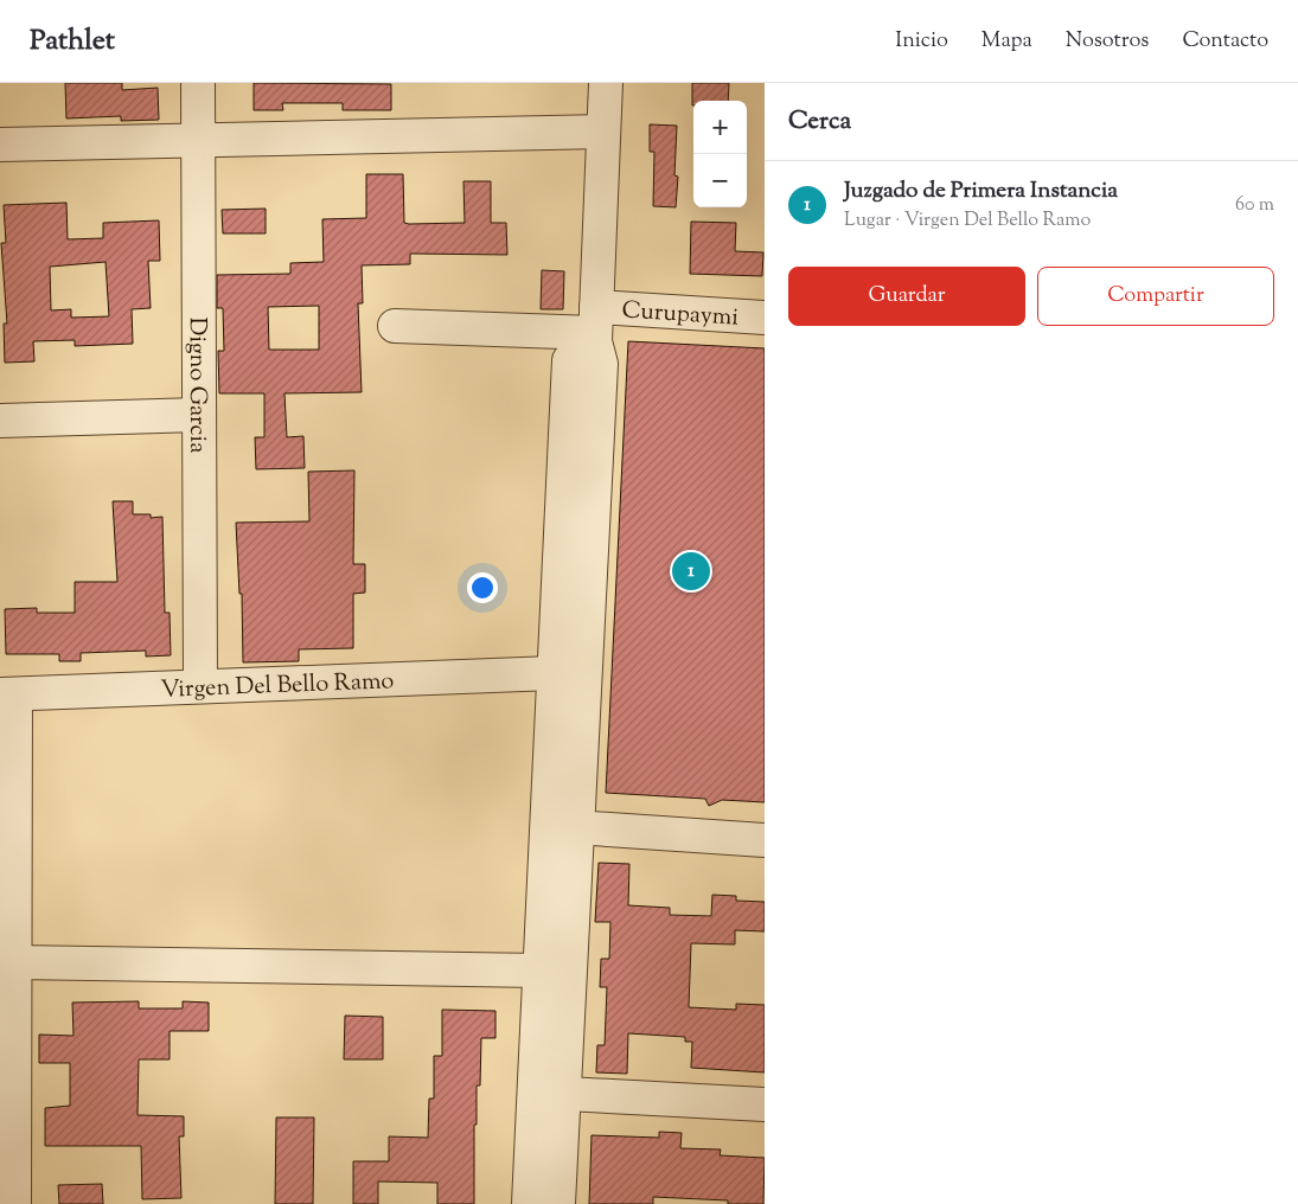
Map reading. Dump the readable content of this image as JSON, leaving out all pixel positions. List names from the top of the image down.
{
  "streets": {
    "street": ["Curupaymi", "Digno Garcia", "Virgen Del Bello Ramo"]
  },
  "crossings": [
    ["Digno Garcia", "Virgen Del Bello Ramo"]
  ],
  "page": {
    "header": "Pathlet",
    "nav": [
      "Inicio",
      "Mapa",
      "Nosotros",
      "Contacto"
    ],
    "heading": "Cerca",
    "map_buttons": ["+", "−"],
    "list": [
      {
        "mark": "1",
        "name": "Juzgado de Primera Instancia",
        "note": "Lugar · Virgen Del Bello Ramo",
        "value": "60 m"
      }
    ],
    "buttons": ["Guardar", "Compartir"],
    "pins": "1"
  }
}
